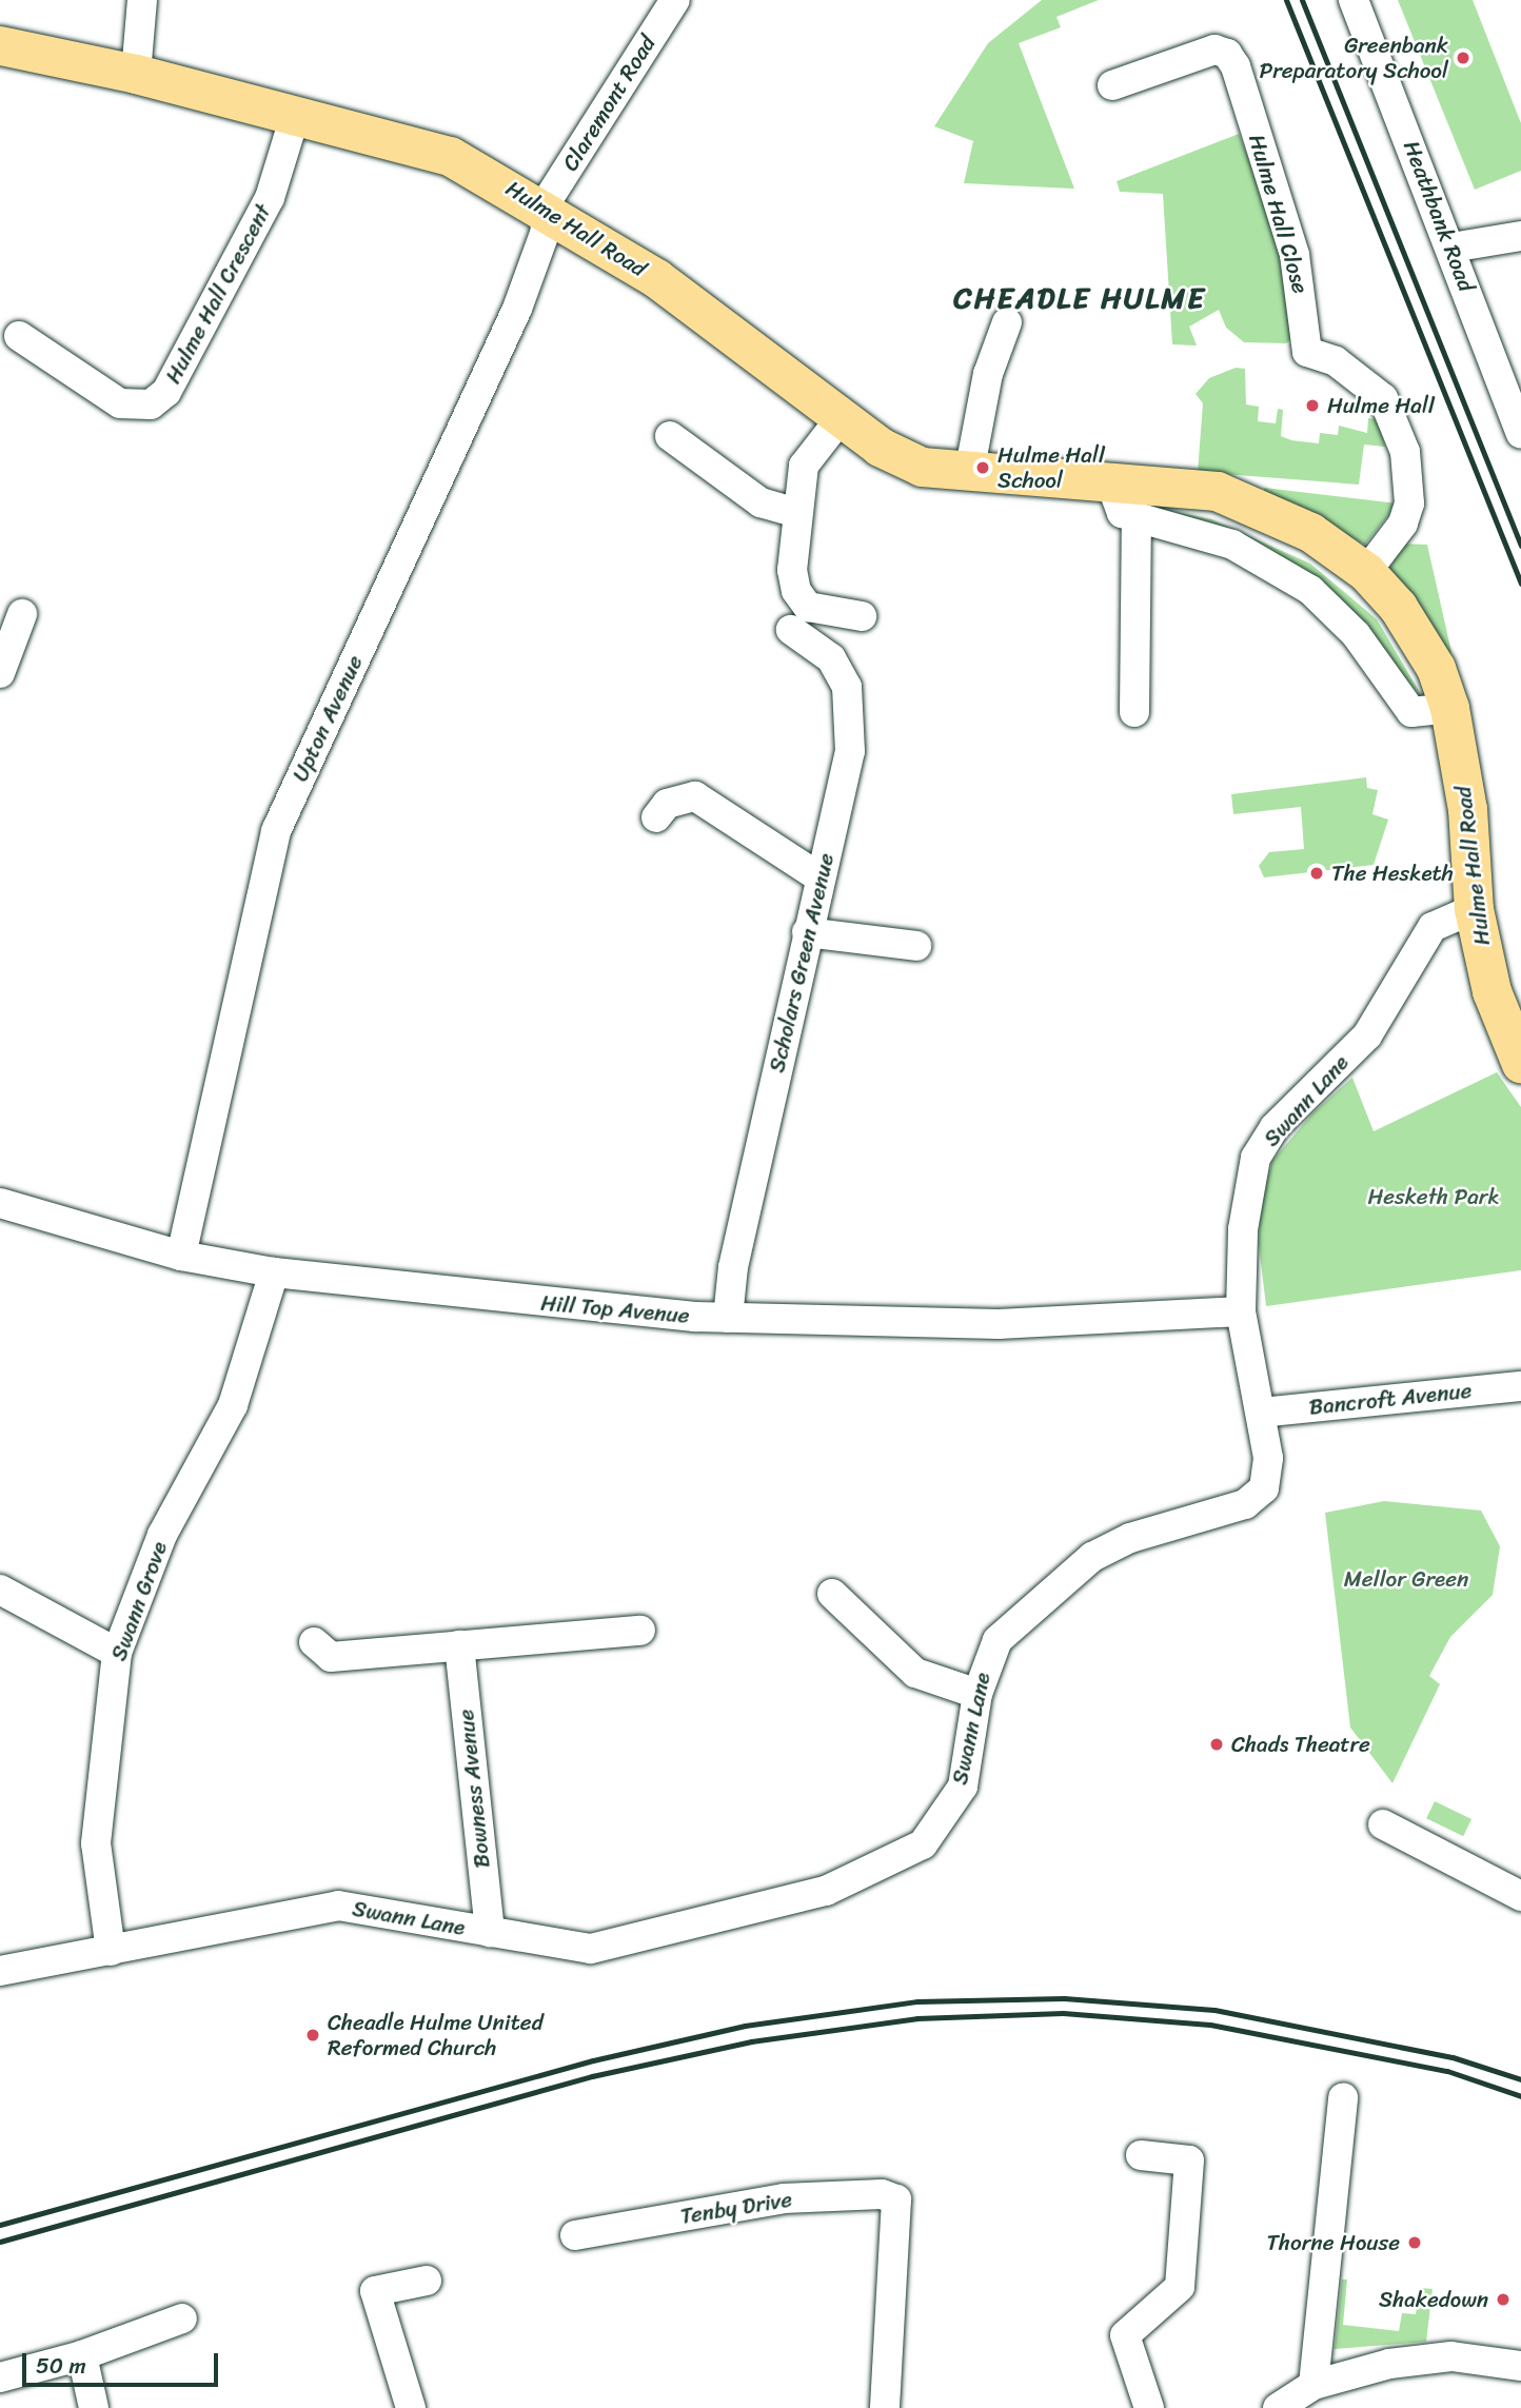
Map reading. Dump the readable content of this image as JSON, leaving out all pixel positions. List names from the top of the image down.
{
  "streets": {
    "main road": ["Hulme Hall Road"],
    "street": [
      "Claremont Road",
      "Hulme Hall Close",
      "Heathbank Road",
      "Hulme Hall Crescent",
      "Upton Avenue",
      "Scholars Green Avenue",
      "Swann Lane",
      "Hill Top Avenue",
      "Bancroft Avenue",
      "Swann Grove",
      "Bowness Avenue",
      "Tenby Drive"
    ]
  },
  "crossings": [
    ["Claremont Road", "Hulme Hall Road"],
    ["Claremont Road", "Upton Avenue"],
    ["Hulme Hall Close", "Hulme Hall Road"],
    ["Hulme Hall Road", "Hulme Hall Crescent"],
    ["Hulme Hall Road", "Upton Avenue"],
    ["Hulme Hall Road", "Swann Lane"],
    ["Upton Avenue", "Hill Top Avenue"],
    ["Scholars Green Avenue", "Hill Top Avenue"],
    ["Swann Lane", "Hill Top Avenue"],
    ["Swann Lane", "Bancroft Avenue"],
    ["Swann Lane", "Swann Grove"],
    ["Swann Lane", "Bowness Avenue"],
    ["Hill Top Avenue", "Swann Grove"]
  ],
  "districts": ["CHEADLE HULME"],
  "parks": ["Hesketh Park", "Mellor Green"],
  "places": [
    "Greenbank Preparatory School",
    "Hulme Hall",
    "Hulme Hall School",
    "The Hesketh",
    "Chads Theatre",
    "Cheadle Hulme United Reformed Church",
    "Thorne House",
    "Shakedown"
  ],
  "scale_bar": "50 m"
}
